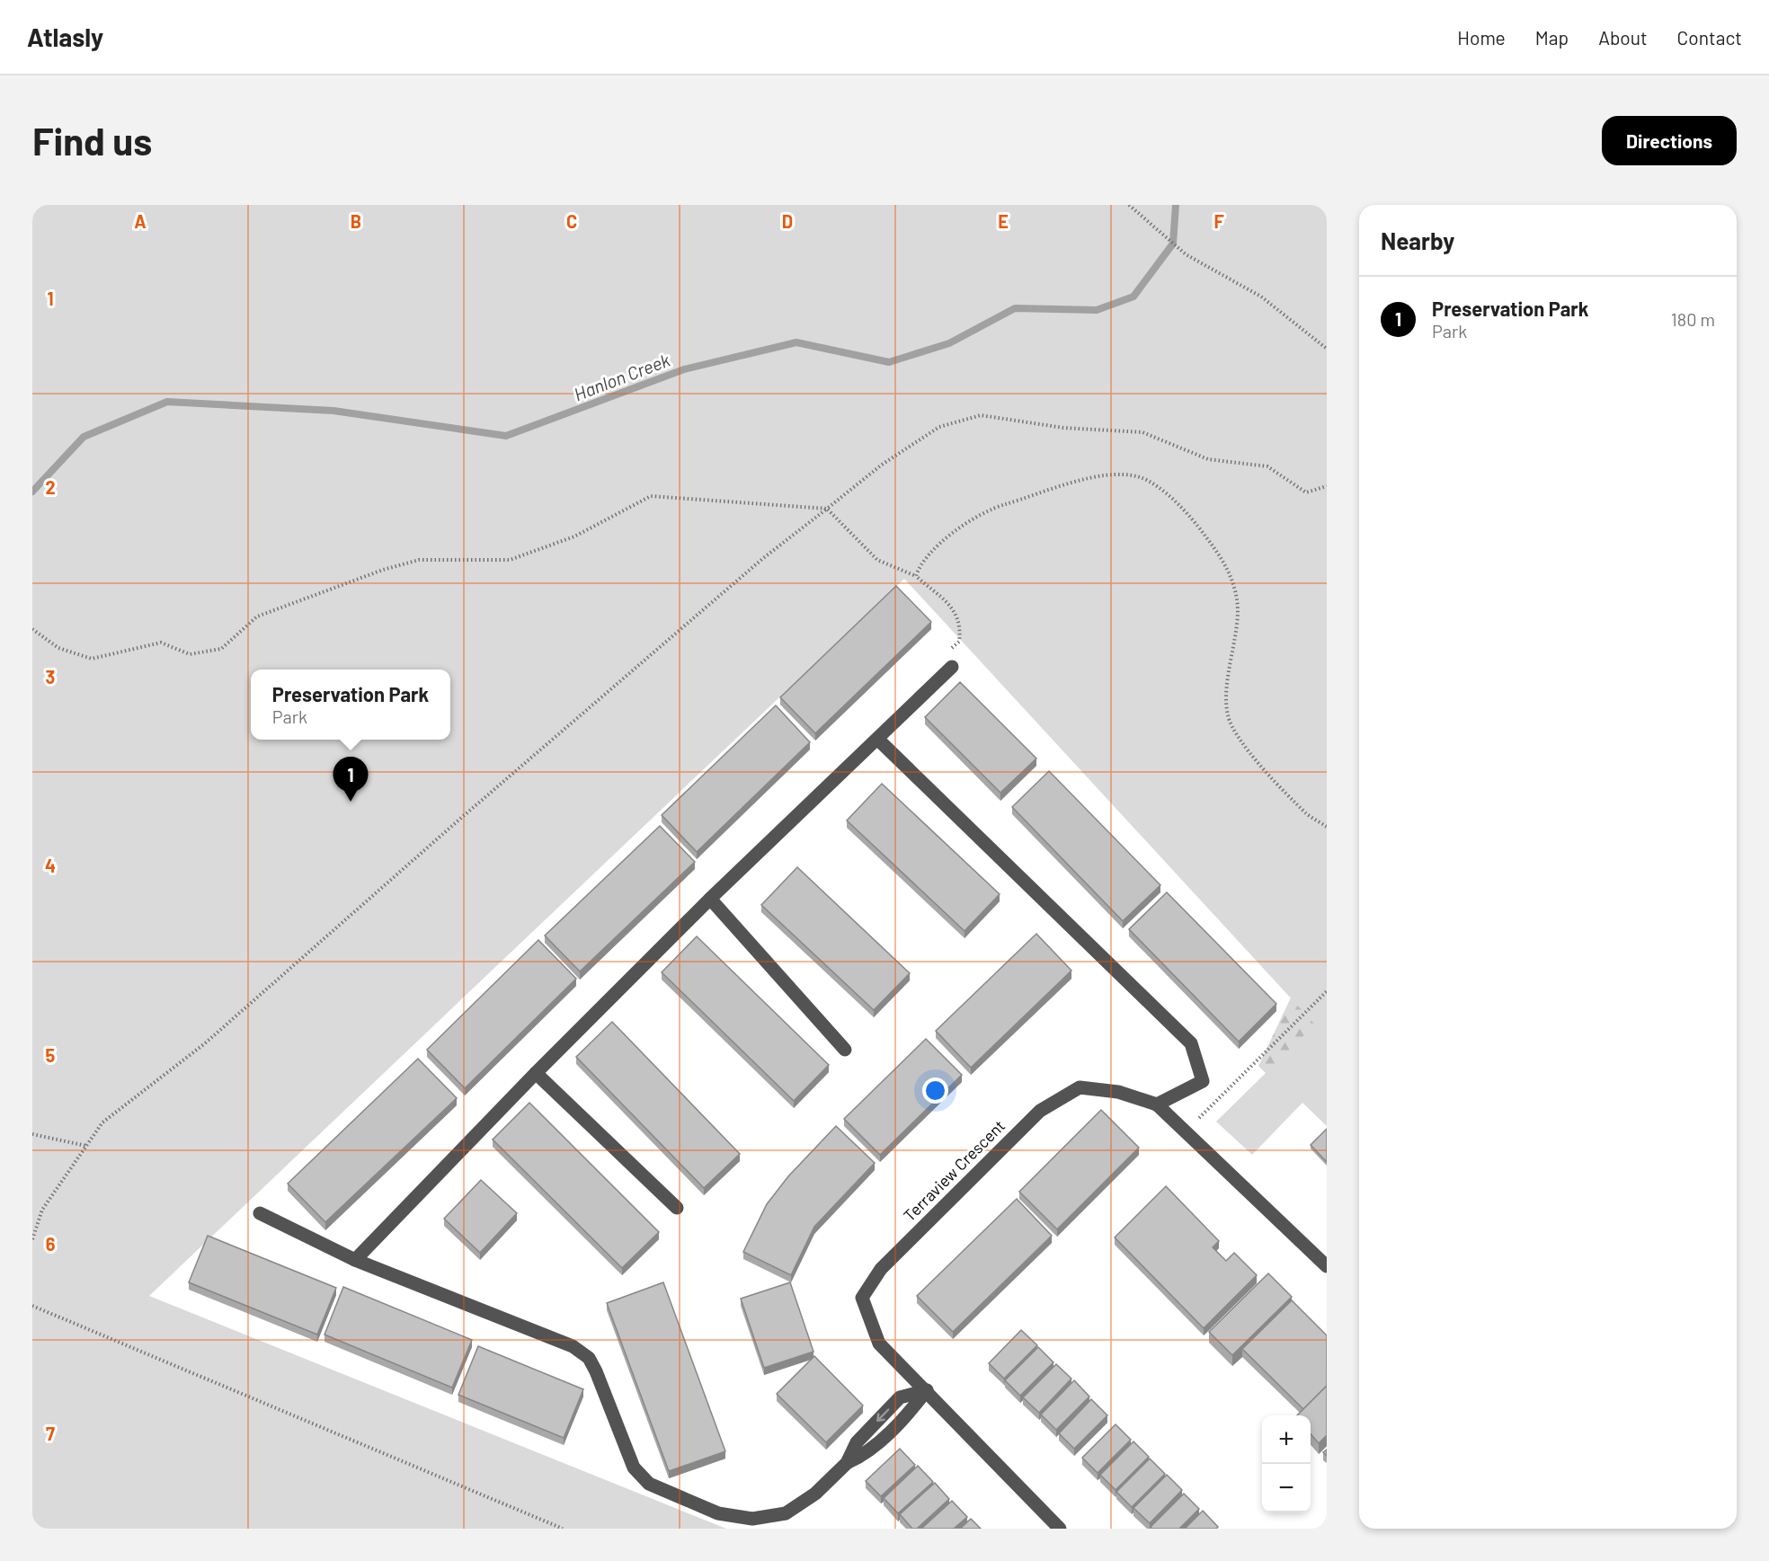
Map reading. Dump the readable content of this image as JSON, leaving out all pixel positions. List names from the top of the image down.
{
  "streets": {
    "street": ["Terraview Crescent"]
  },
  "water": ["Hanlon Creek"],
  "page": {
    "header": "Atlasly",
    "nav": [
      "Home",
      "Map",
      "About",
      "Contact"
    ],
    "buttons": "Directions",
    "title": "Find us",
    "heading": "Nearby",
    "list": [
      {
        "mark": "1",
        "name": "Preservation Park",
        "note": "Park",
        "value": "180 m"
      }
    ],
    "popup": ["Preservation Park", "Park"],
    "pins": "1",
    "map_buttons": ["+", "−"]
  },
  "grid": {
    "columns": [
      "A",
      "B",
      "C",
      "D",
      "E",
      "F"
    ],
    "rows": [
      "1",
      "2",
      "3",
      "4",
      "5",
      "6",
      "7"
    ]
  }
}
